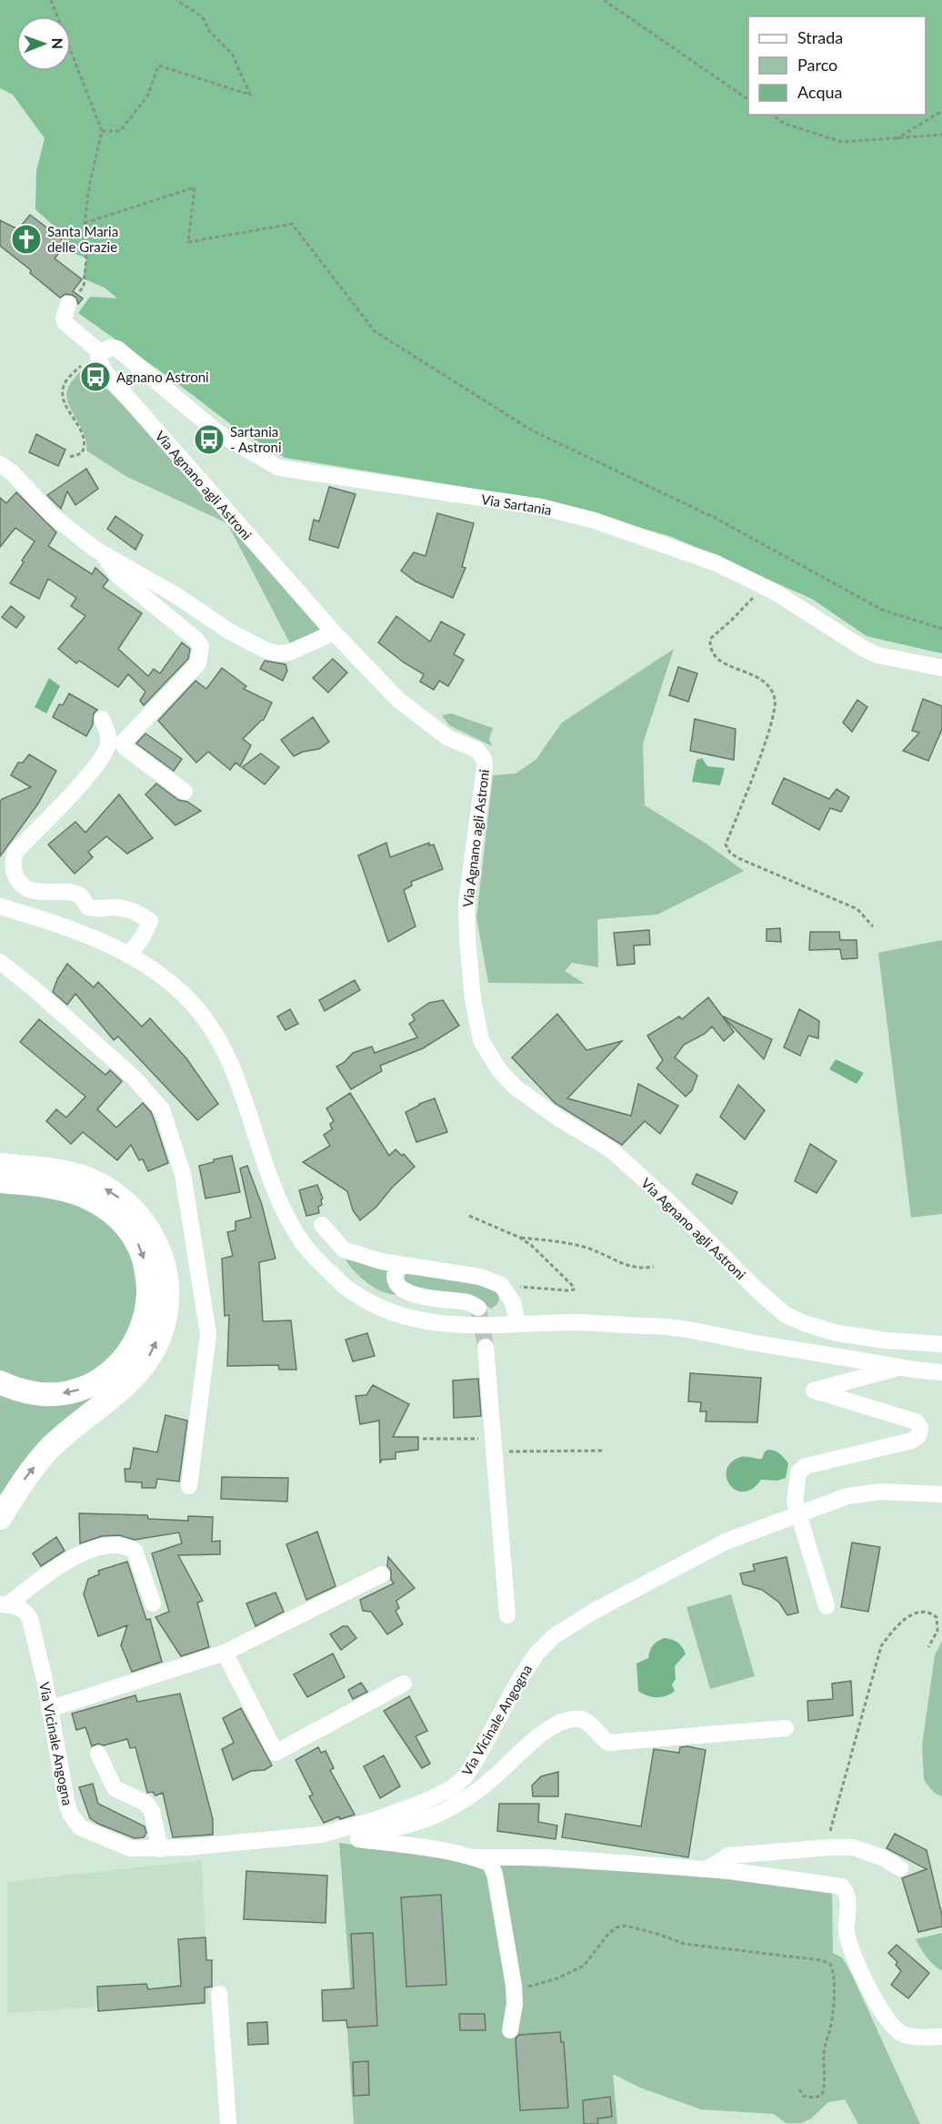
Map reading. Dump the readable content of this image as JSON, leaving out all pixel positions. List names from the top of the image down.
{
  "streets": {
    "street": ["Via Agnano agli Astroni", "Via Sartania", "Via Vicinale Angogna"]
  },
  "crossings": [
    ["Via Agnano agli Astroni", "Via Sartania"]
  ],
  "places": {
    "church": ["Santa Maria delle Grazie"],
    "bus stop": ["Agnano Astroni", "Sartania - Astroni"]
  },
  "legend": ["Strada", "Parco", "Acqua"],
  "north": "right"
}
